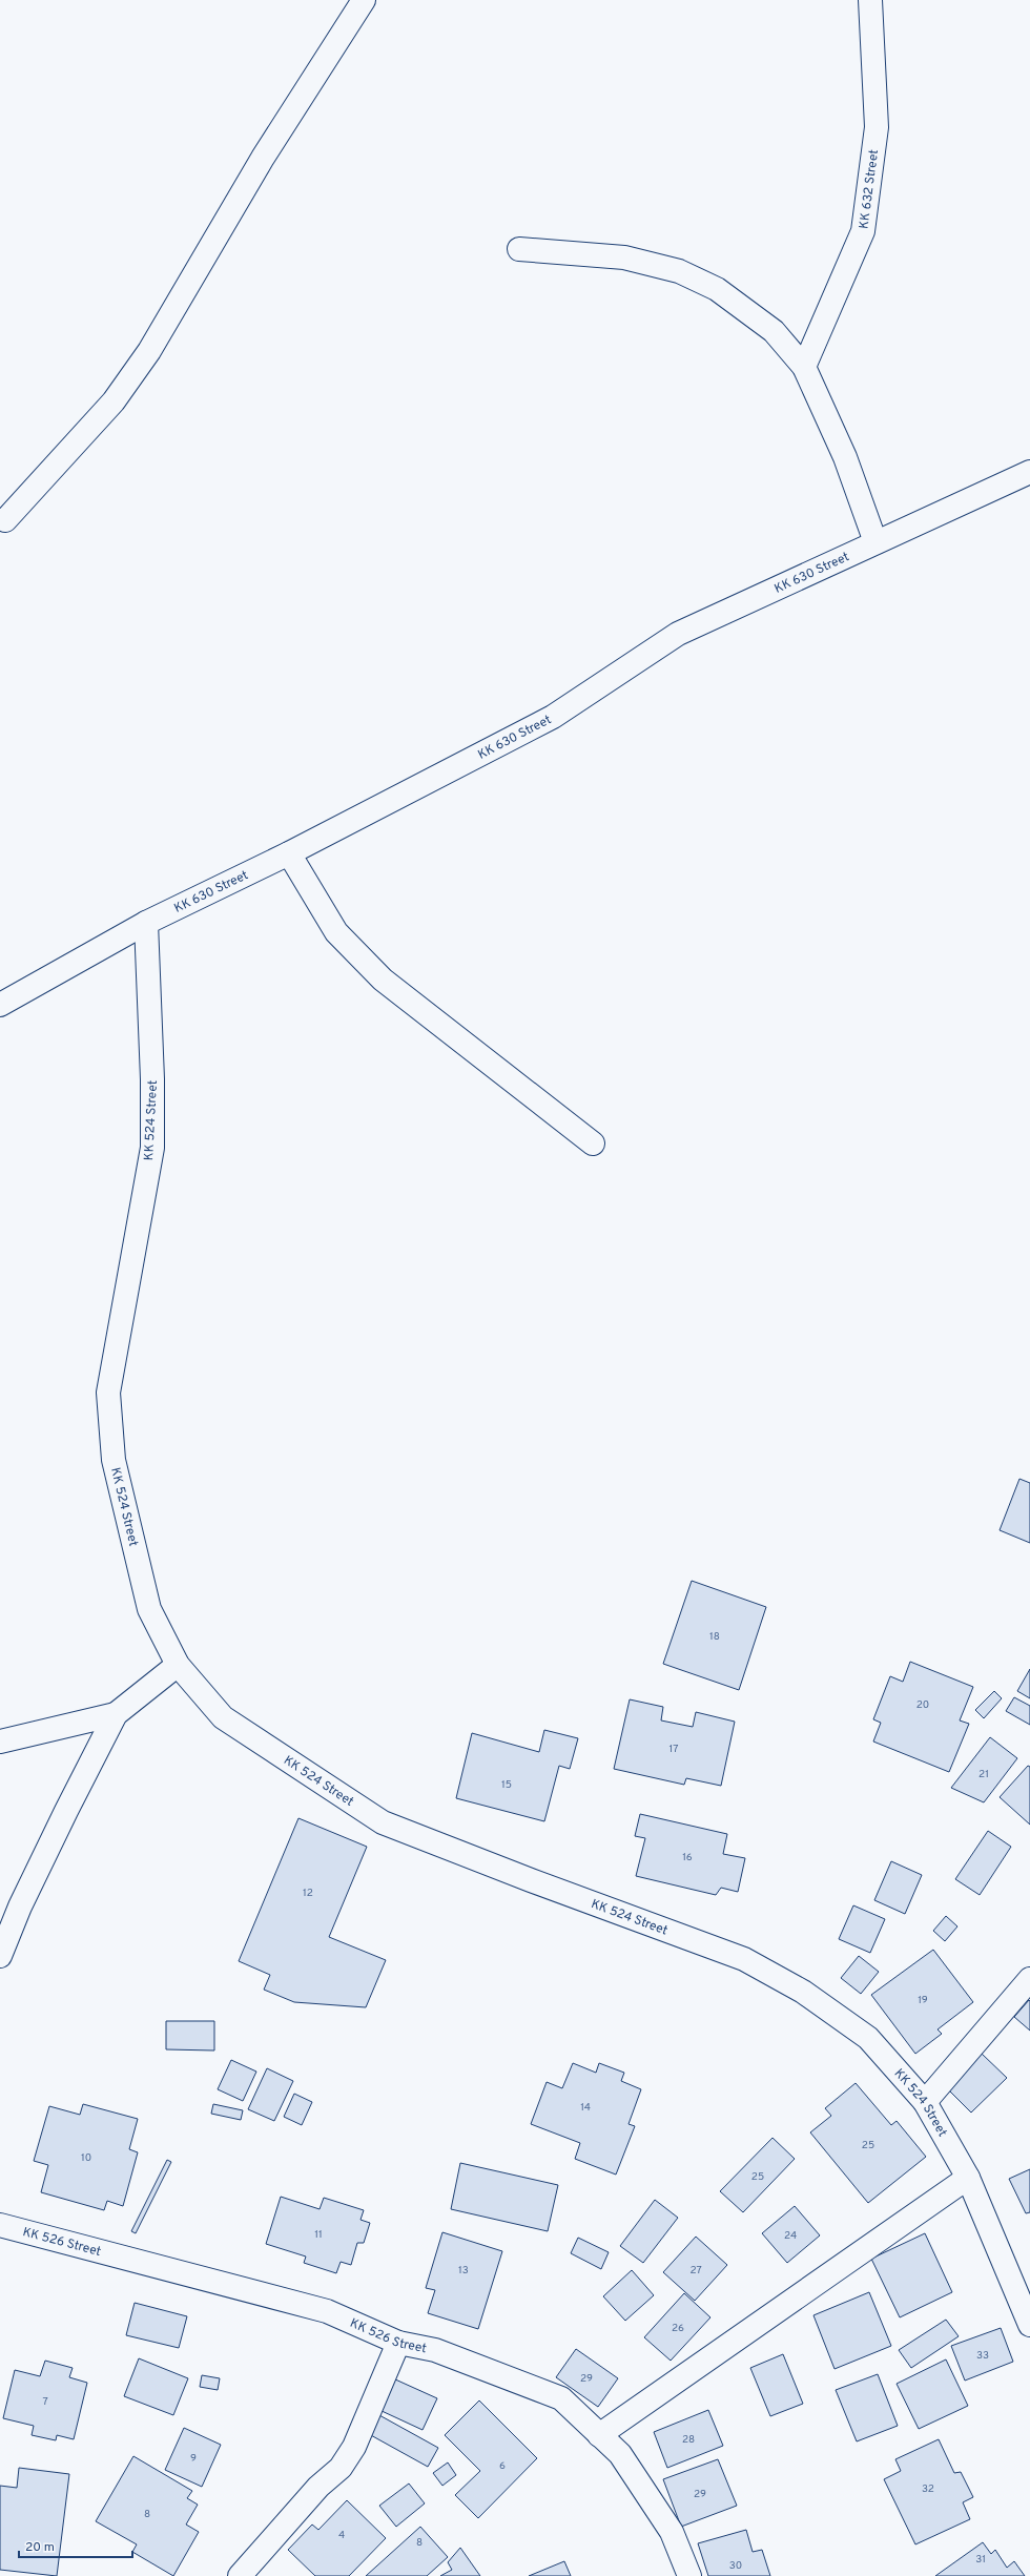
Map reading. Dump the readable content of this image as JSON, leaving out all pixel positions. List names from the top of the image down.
{
  "streets": {
    "street": [
      "KK 632 Street",
      "KK 630 Street",
      "KK 524 Street",
      "KK 526 Street"
    ]
  },
  "crossings": [
    ["KK 630 Street", "KK 524 Street"]
  ],
  "house_numbers": [
    "18",
    "20",
    "17",
    "21",
    "15",
    "16",
    "12",
    "19",
    "14",
    "25",
    "10",
    "25",
    "11",
    "24",
    "13",
    "27",
    "26",
    "33",
    "29",
    "7",
    "28",
    "9",
    "6",
    "32",
    "29",
    "8",
    "4",
    "8",
    "31",
    "30"
  ],
  "scale_bar": "20 m"
}
